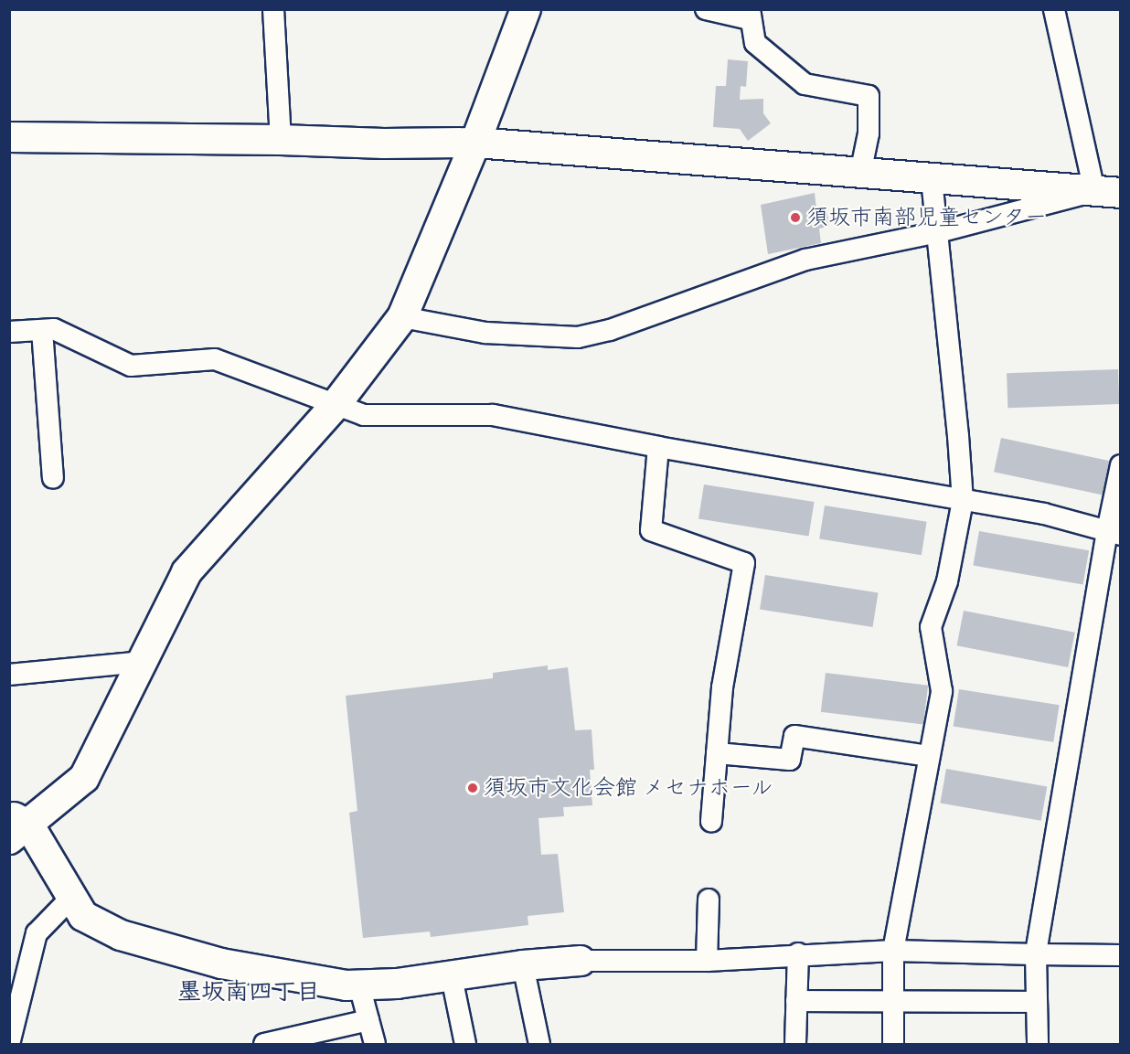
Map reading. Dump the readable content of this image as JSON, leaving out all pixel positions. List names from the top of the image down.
{
  "districts": ["墨坂南四丁目"],
  "places": ["須坂市南部児童センター", "須坂市文化会館 メセナホール"]
}
